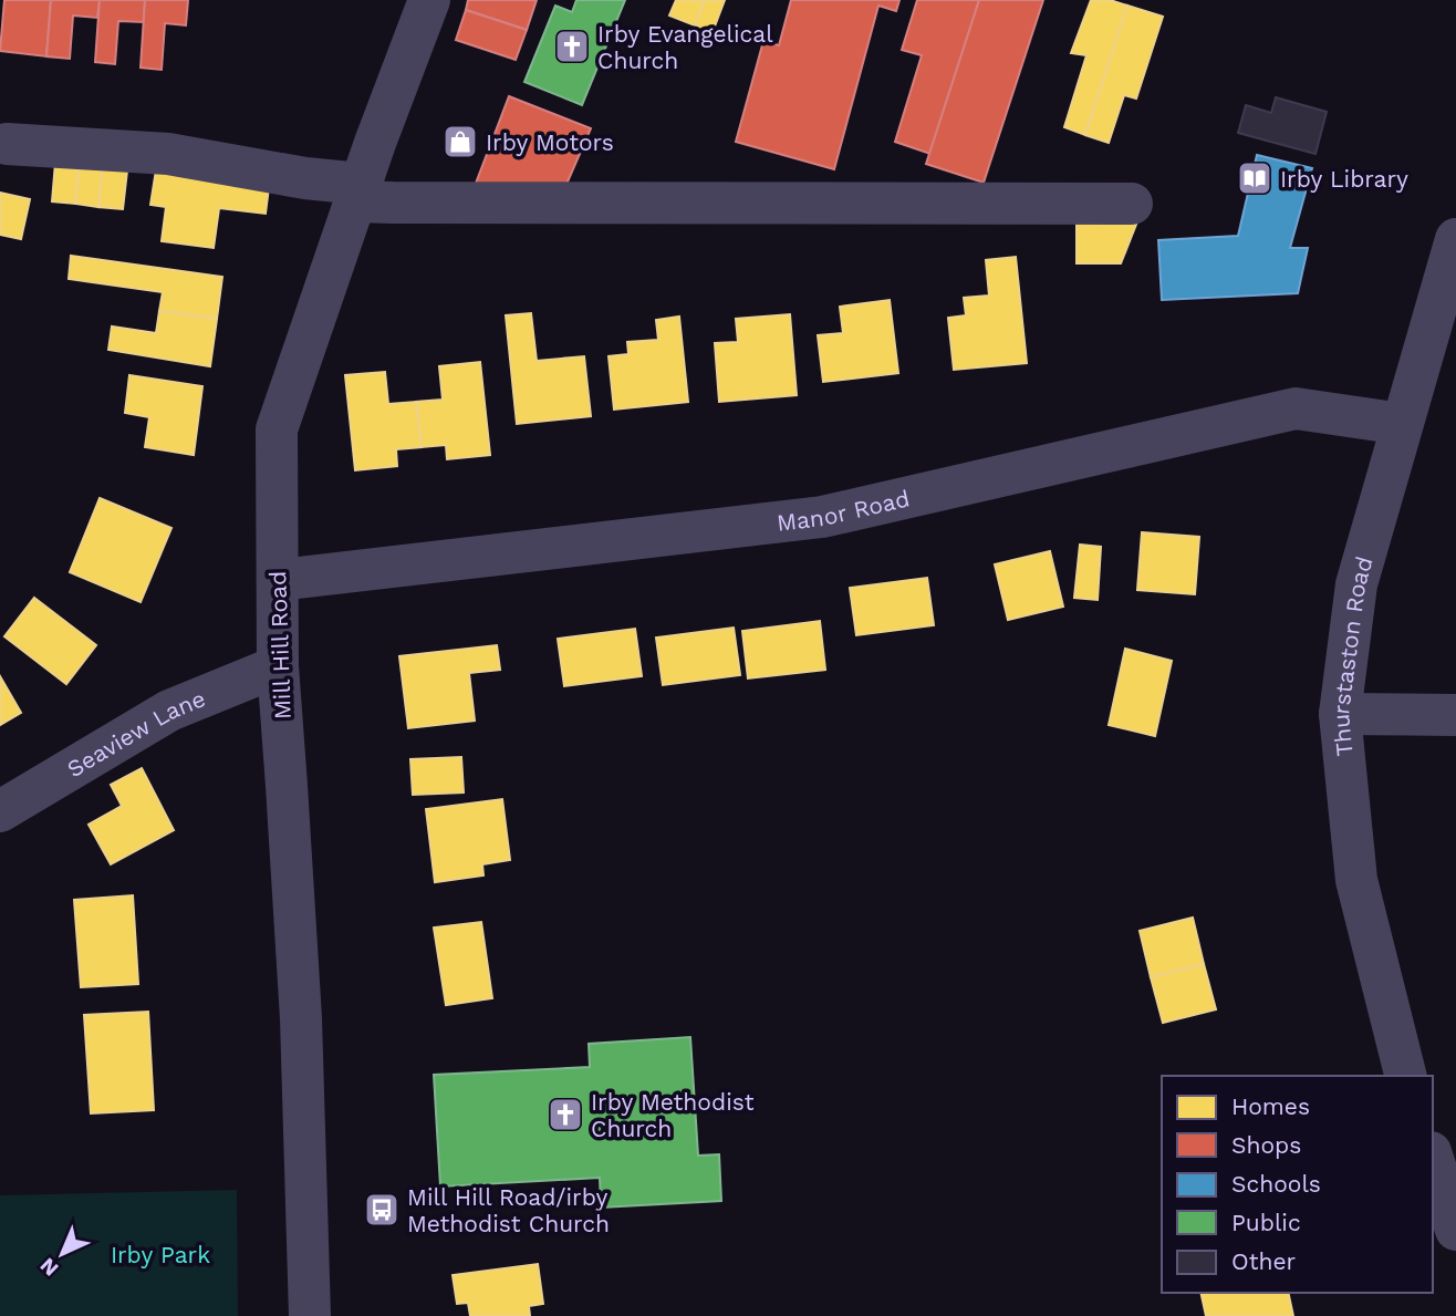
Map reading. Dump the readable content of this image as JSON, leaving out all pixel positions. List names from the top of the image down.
{
  "streets": {
    "street": [
      "Manor Road",
      "Mill Hill Road",
      "Thurstaston Road",
      "Seaview Lane"
    ]
  },
  "crossings": [
    ["Manor Road", "Mill Hill Road"],
    ["Manor Road", "Thurstaston Road"],
    ["Mill Hill Road", "Seaview Lane"]
  ],
  "parks": ["Irby Park"],
  "places": {
    "church": ["Irby Evangelical Church", "Irby Methodist Church"],
    "shop": ["Irby Motors"],
    "library": ["Irby Library"],
    "bus stop": ["Mill Hill Road/irby Methodist Church"]
  },
  "legend": [
    "Homes",
    "Shops",
    "Schools",
    "Public",
    "Other"
  ],
  "north": "bottom left"
}
